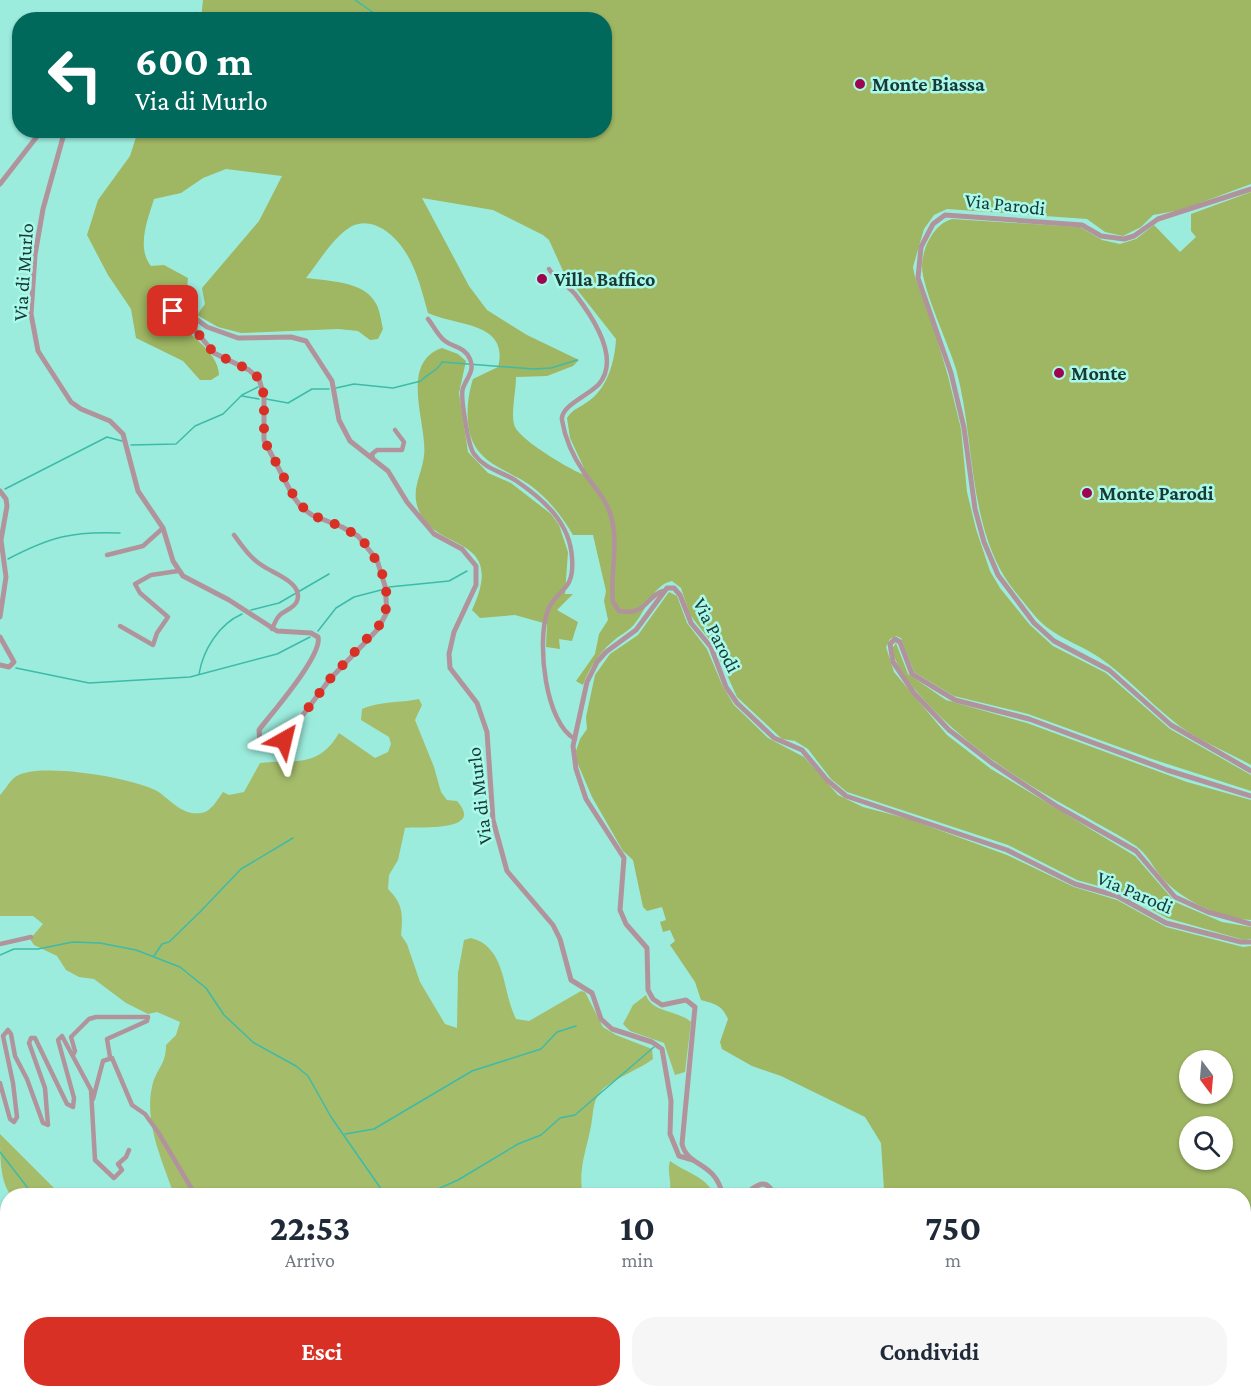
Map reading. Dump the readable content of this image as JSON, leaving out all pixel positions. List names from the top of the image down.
{
  "streets": {
    "street": ["Via Parodi", "Via di Murlo"]
  },
  "crossings": [
    ["Via Parodi", "Via di Murlo"]
  ],
  "places": [
    "Monte Biassa",
    "Villa Baffico",
    "Monte",
    "Monte Parodi"
  ],
  "north": "bottom",
  "page": {
    "turn": ["600 m", "Via di Murlo"],
    "eta": [
      "22:53",
      "Arrivo",
      "10",
      "min",
      "750",
      "m"
    ],
    "buttons": ["Esci", "Condividi"]
  }
}
